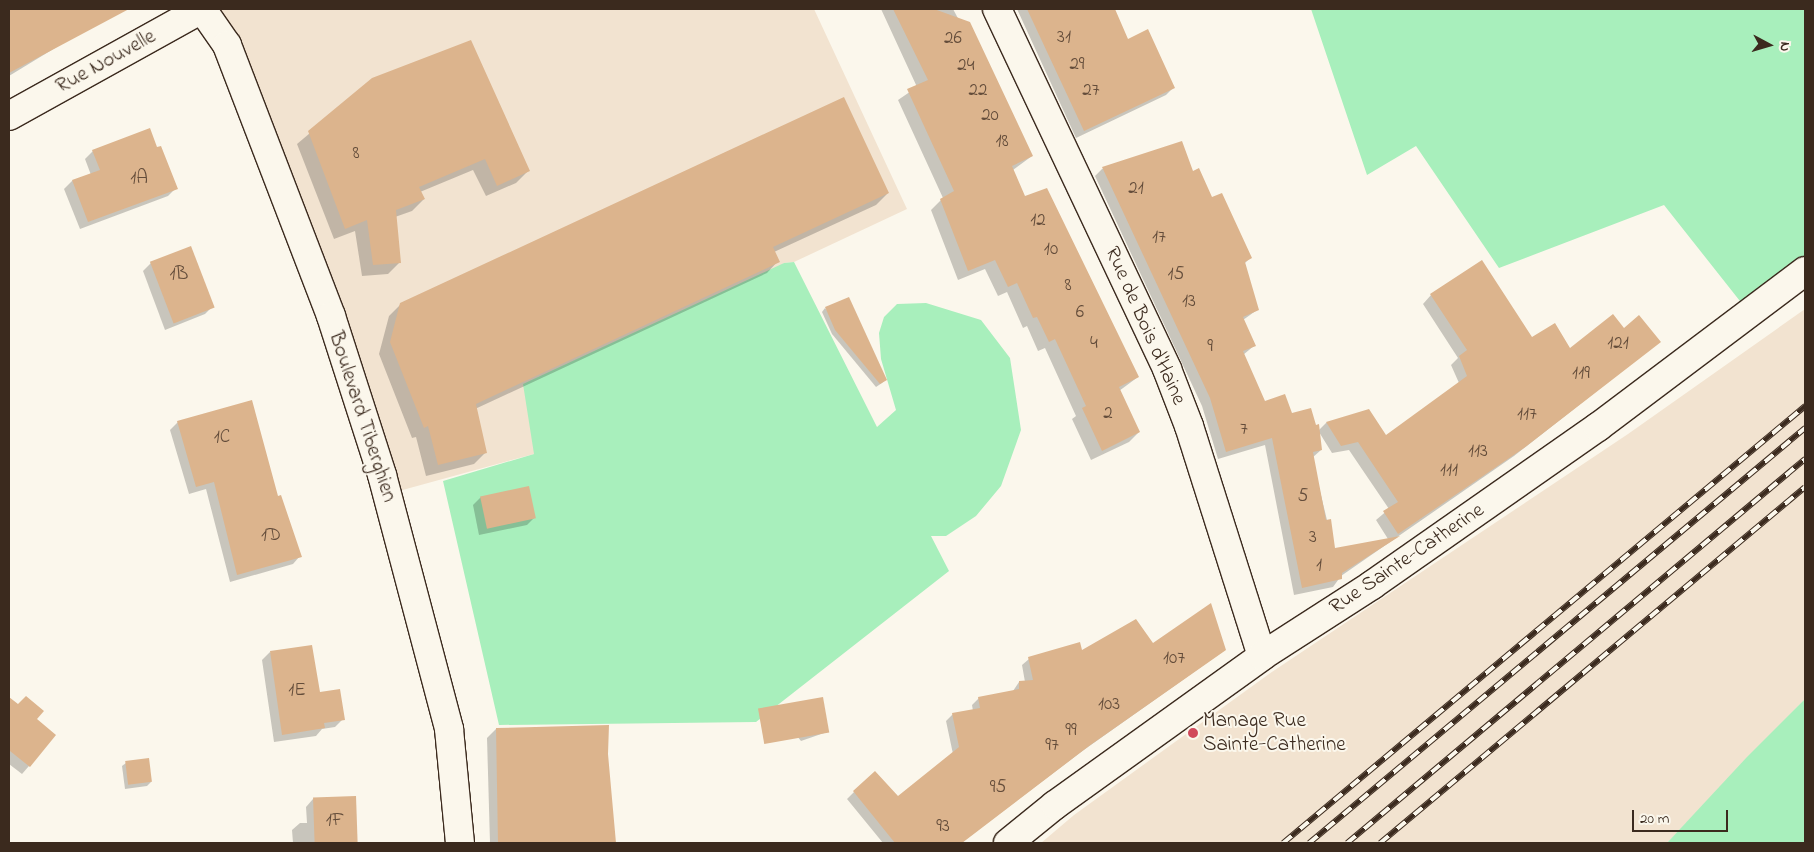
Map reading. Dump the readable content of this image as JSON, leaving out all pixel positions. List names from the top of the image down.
{
  "streets": {
    "street": [
      "Rue Nouvelle",
      "Rue de Bois d'Haine",
      "Boulevard Tiberghien",
      "Rue Sainte-Catherine"
    ]
  },
  "crossings": [
    ["Rue Nouvelle", "Boulevard Tiberghien"],
    ["Rue de Bois d'Haine", "Rue Sainte-Catherine"]
  ],
  "places": ["Manage Rue Sainte-Catherine"],
  "house_numbers": [
    "31",
    "26",
    "29",
    "24",
    "22",
    "27",
    "20",
    "18",
    "8",
    "1A",
    "21",
    "12",
    "17",
    "10",
    "1B",
    "15",
    "8",
    "13",
    "6",
    "4",
    "121",
    "9",
    "119",
    "2",
    "117",
    "7",
    "1C",
    "113",
    "111",
    "5",
    "1D",
    "3",
    "1",
    "107",
    "1E",
    "103",
    "99",
    "97",
    "95",
    "1F",
    "93"
  ],
  "scale_bar": "20 m",
  "north": "right"
}
